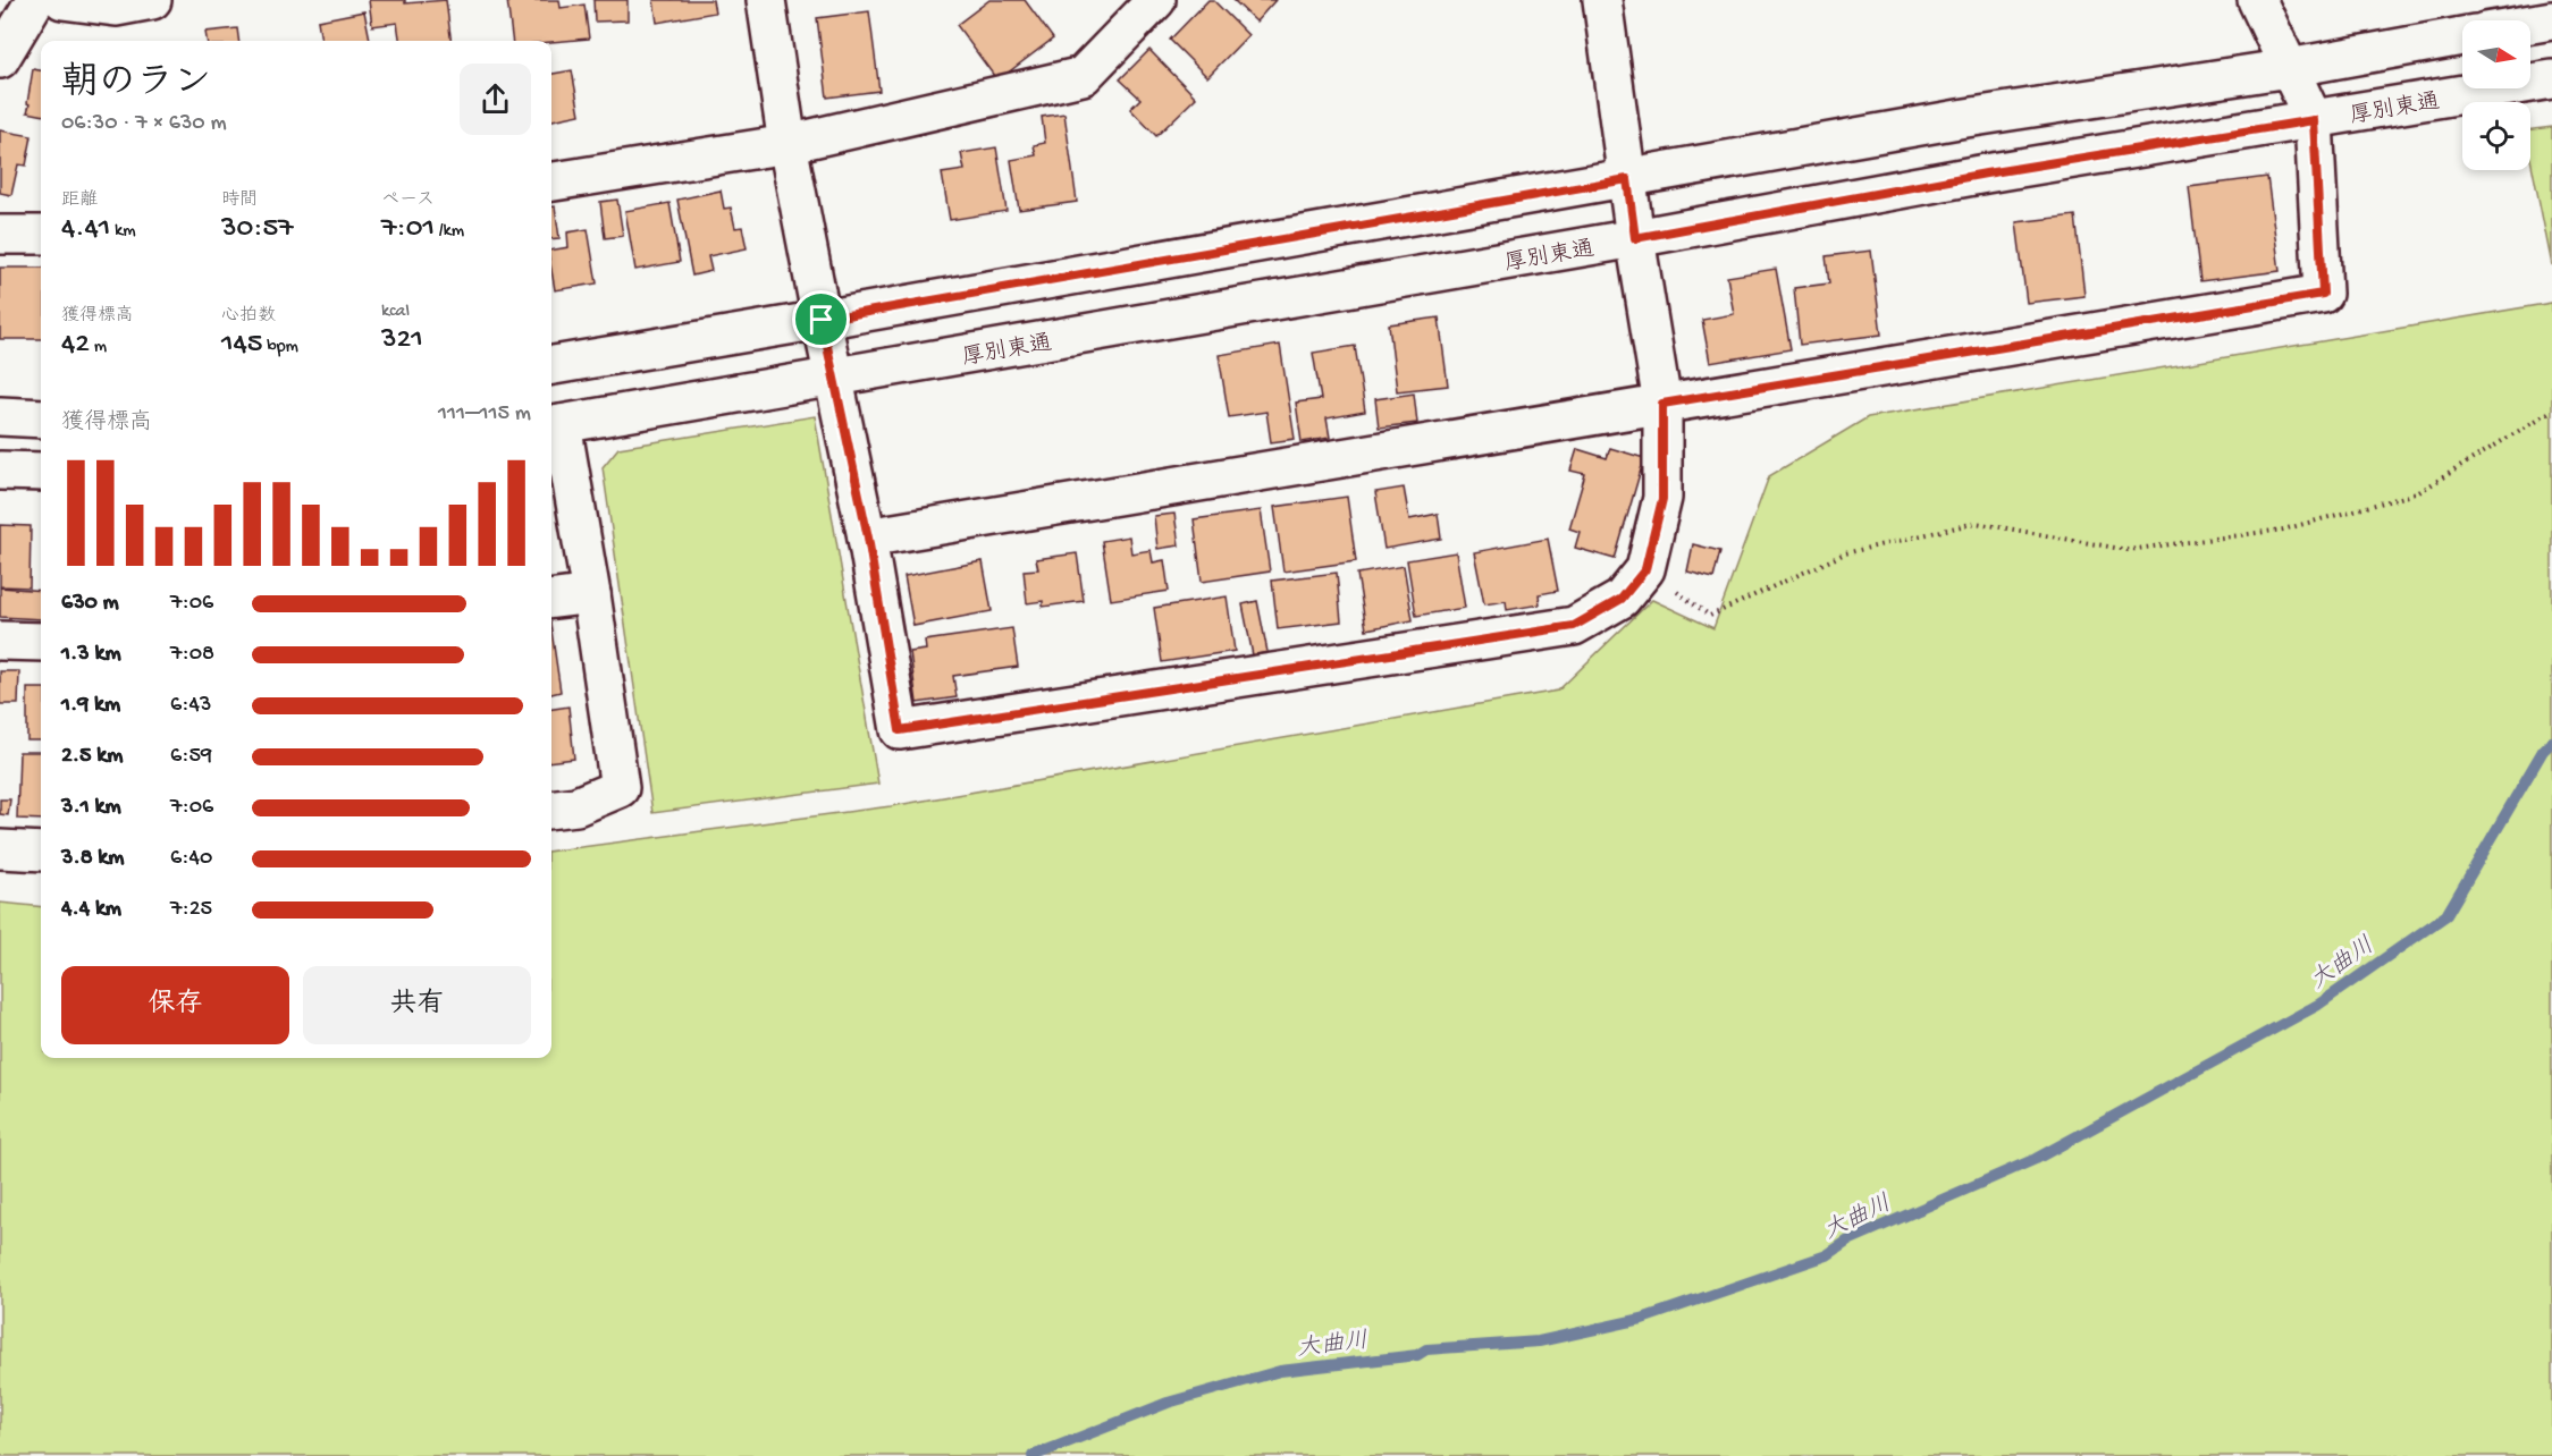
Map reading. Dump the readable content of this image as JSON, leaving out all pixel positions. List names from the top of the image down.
{
  "streets": {
    "street": ["厚別東通"]
  },
  "water": ["大曲川"],
  "north": "right",
  "page": {
    "heading": ["朝のラン", "06:30 · 7 × 630 m"],
    "stats": [
      ["距離", "4.41 km"],
      ["時間", "30:57"],
      ["ペース", "7:01 /km"],
      ["獲得標高", "42 m"],
      ["心拍数", "145 bpm"],
      ["kcal", "321"]
    ],
    "chart": ["獲得標高", "111–115 m"],
    "list": [
      {
        "name": "630 m",
        "note": "7:06"
      },
      {
        "name": "1.3 km",
        "note": "7:08"
      },
      {
        "name": "1.9 km",
        "note": "6:43"
      },
      {
        "name": "2.5 km",
        "note": "6:59"
      },
      {
        "name": "3.1 km",
        "note": "7:06"
      },
      {
        "name": "3.8 km",
        "note": "6:40"
      },
      {
        "name": "4.4 km",
        "note": "7:25"
      }
    ],
    "buttons": ["保存", "共有"]
  }
}
